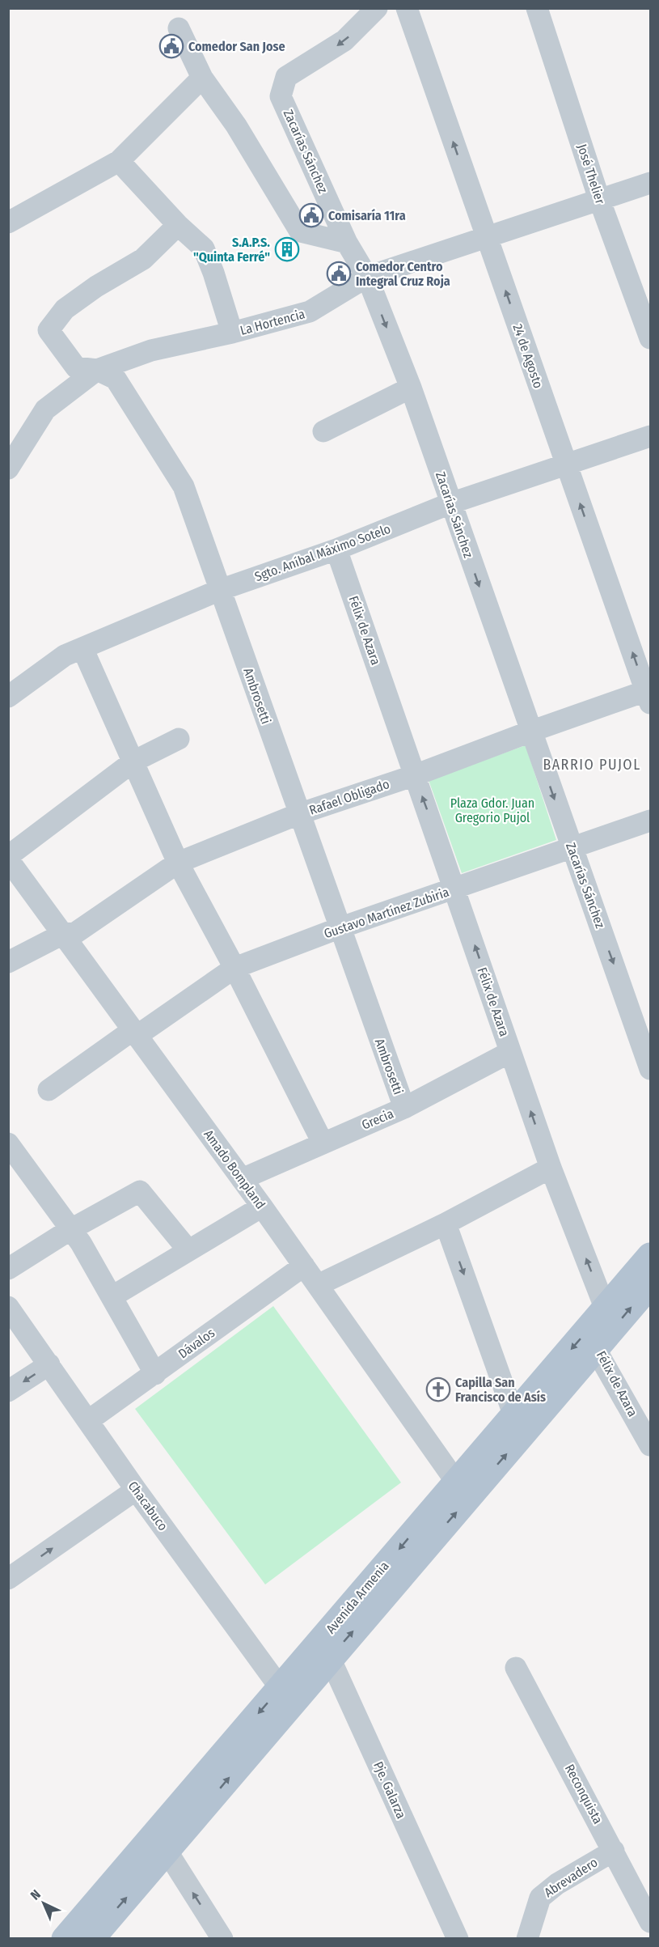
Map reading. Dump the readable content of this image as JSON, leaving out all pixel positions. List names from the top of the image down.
{
  "streets": {
    "main road": ["Avenida Armenia"],
    "street": [
      "Zacarías Sánchez",
      "José Thelier",
      "La Hortencia",
      "24 de Agosto",
      "Sgto. Aníbal Máximo Sotelo",
      "Félix de Azara",
      "Ambrosetti",
      "Rafael Obligado",
      "Gustavo Martínez Zubiria",
      "Grecia",
      "Amado Bompland",
      "Dávalos",
      "Chacabuco",
      "Pje. Galarza",
      "Reconquista",
      "Abrevadero"
    ]
  },
  "crossings": [
    ["Zacarías Sánchez", "La Hortencia"],
    ["Zacarías Sánchez", "Sgto. Aníbal Máximo Sotelo"],
    ["Zacarías Sánchez", "Rafael Obligado"],
    ["Zacarías Sánchez", "Gustavo Martínez Zubiria"],
    ["José Thelier", "La Hortencia"],
    ["La Hortencia", "24 de Agosto"],
    ["La Hortencia", "Ambrosetti"],
    ["24 de Agosto", "Sgto. Aníbal Máximo Sotelo"],
    ["24 de Agosto", "Rafael Obligado"],
    ["Sgto. Aníbal Máximo Sotelo", "Félix de Azara"],
    ["Sgto. Aníbal Máximo Sotelo", "Ambrosetti"],
    ["Félix de Azara", "Rafael Obligado"],
    ["Félix de Azara", "Gustavo Martínez Zubiria"],
    ["Félix de Azara", "Grecia"],
    ["Félix de Azara", "Avenida Armenia"],
    ["Ambrosetti", "Rafael Obligado"],
    ["Ambrosetti", "Gustavo Martínez Zubiria"],
    ["Ambrosetti", "Grecia"],
    ["Rafael Obligado", "Amado Bompland"],
    ["Gustavo Martínez Zubiria", "Amado Bompland"],
    ["Grecia", "Amado Bompland"],
    ["Amado Bompland", "Dávalos"],
    ["Amado Bompland", "Avenida Armenia"],
    ["Dávalos", "Chacabuco"],
    ["Chacabuco", "Avenida Armenia"],
    ["Avenida Armenia", "Pje. Galarza"],
    ["Reconquista", "Abrevadero"]
  ],
  "one_way": ["Zacarías Sánchez", "24 de Agosto", "Félix de Azara"],
  "districts": ["BARRIO PUJOL"],
  "parks": ["Plaza Gdor. Juan Gregorio Pujol"],
  "places": {
    "public building": ["Comedor San Jose", "Comisaría 11ra", "Comedor Centro Integral Cruz Roja"],
    "building": ["S.A.P.S. \"Quinta Ferré\""],
    "church": ["Capilla San Francisco de Asís"]
  },
  "north": "top left"
}
